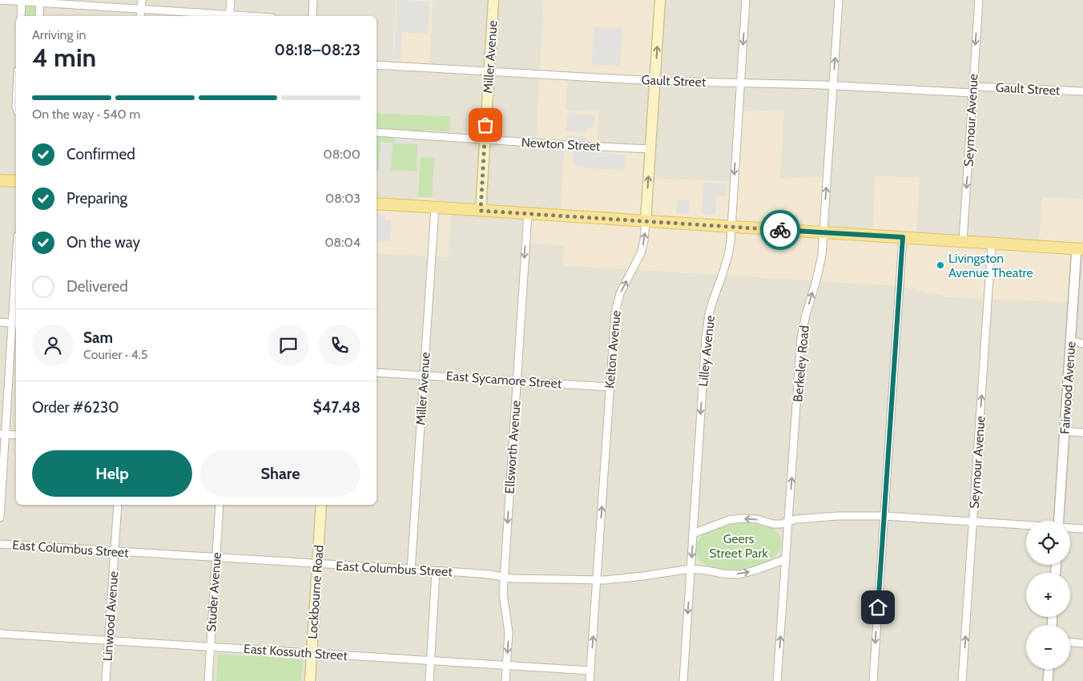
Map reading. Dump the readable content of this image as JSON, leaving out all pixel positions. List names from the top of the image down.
{
  "streets": {
    "main road": ["Miller Avenue", "Kelton Avenue", "Lockbourne Road"],
    "street": [
      "Gault Street",
      "Seymour Avenue",
      "Newton Street",
      "Lilley Avenue",
      "Berkeley Road",
      "East Sycamore Street",
      "Fairwood Avenue",
      "Ellsworth Avenue",
      "East Columbus Street",
      "Studer Avenue",
      "Linwood Avenue",
      "East Kossuth Street"
    ]
  },
  "crossings": [
    ["Miller Avenue", "Gault Street"],
    ["Miller Avenue", "Newton Street"],
    ["Miller Avenue", "East Sycamore Street"],
    ["Miller Avenue", "East Columbus Street"],
    ["Gault Street", "Seymour Avenue"],
    ["Gault Street", "Kelton Avenue"],
    ["Gault Street", "Lilley Avenue"],
    ["Gault Street", "Berkeley Road"],
    ["Newton Street", "Kelton Avenue"],
    ["Kelton Avenue", "East Sycamore Street"],
    ["Kelton Avenue", "East Columbus Street"],
    ["Kelton Avenue", "East Kossuth Street"],
    ["Lilley Avenue", "East Columbus Street"],
    ["Berkeley Road", "East Columbus Street"],
    ["East Sycamore Street", "Ellsworth Avenue"],
    ["Ellsworth Avenue", "East Columbus Street"],
    ["Ellsworth Avenue", "East Kossuth Street"],
    ["East Columbus Street", "Studer Avenue"],
    ["East Columbus Street", "Lockbourne Road"],
    ["East Columbus Street", "Linwood Avenue"],
    ["Studer Avenue", "East Kossuth Street"],
    ["Lockbourne Road", "East Kossuth Street"],
    ["Linwood Avenue", "East Kossuth Street"]
  ],
  "one_way": [
    "Kelton Avenue",
    "Lilley Avenue",
    "Berkeley Road",
    "Ellsworth Avenue"
  ],
  "parks": ["Geers Street Park"],
  "places": ["Livingston Avenue Theatre"],
  "page": {
    "heading": ["4 min", "Arriving in", "08:18–08:23"],
    "panel": [
      "Sam",
      "Courier · 4.5",
      "Order #6230",
      "$47.48"
    ],
    "bar": "On the way · 540 m",
    "list": [
      ["Confirmed", "08:00"],
      ["Preparing", "08:03"],
      ["On the way", "08:04"],
      "Delivered"
    ],
    "buttons": ["Help", "Share"],
    "map_buttons": ["+", "−"]
  }
}
